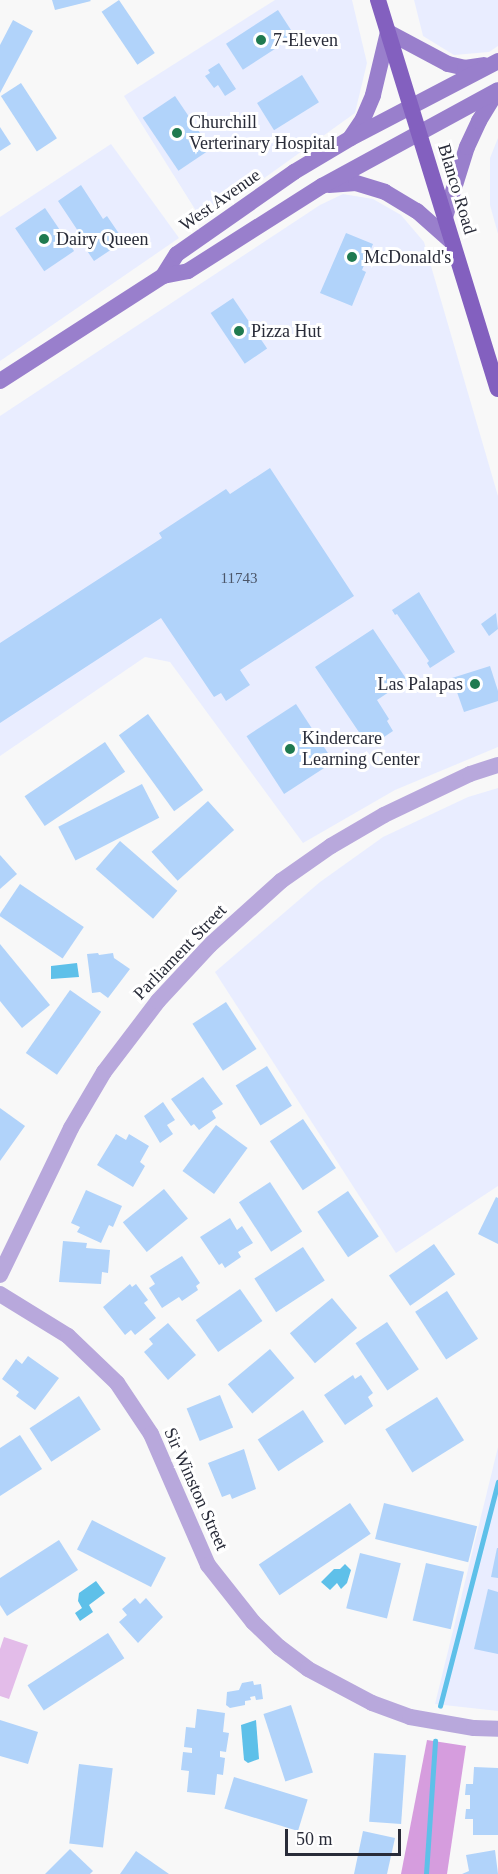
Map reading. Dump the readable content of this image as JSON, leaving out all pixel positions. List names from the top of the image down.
{
  "streets": {
    "main road": ["Blanco Road", "West Avenue"],
    "street": ["Parliament Street", "Sir Winston Street"]
  },
  "crossings": [
    ["Blanco Road", "West Avenue"]
  ],
  "places": [
    "7-Eleven",
    "Churchill Verterinary Hospital",
    "Dairy Queen",
    "McDonald's",
    "Pizza Hut",
    "Las Palapas",
    "Kindercare Learning Center"
  ],
  "house_numbers": ["11743"],
  "scale_bar": "50 m"
}
